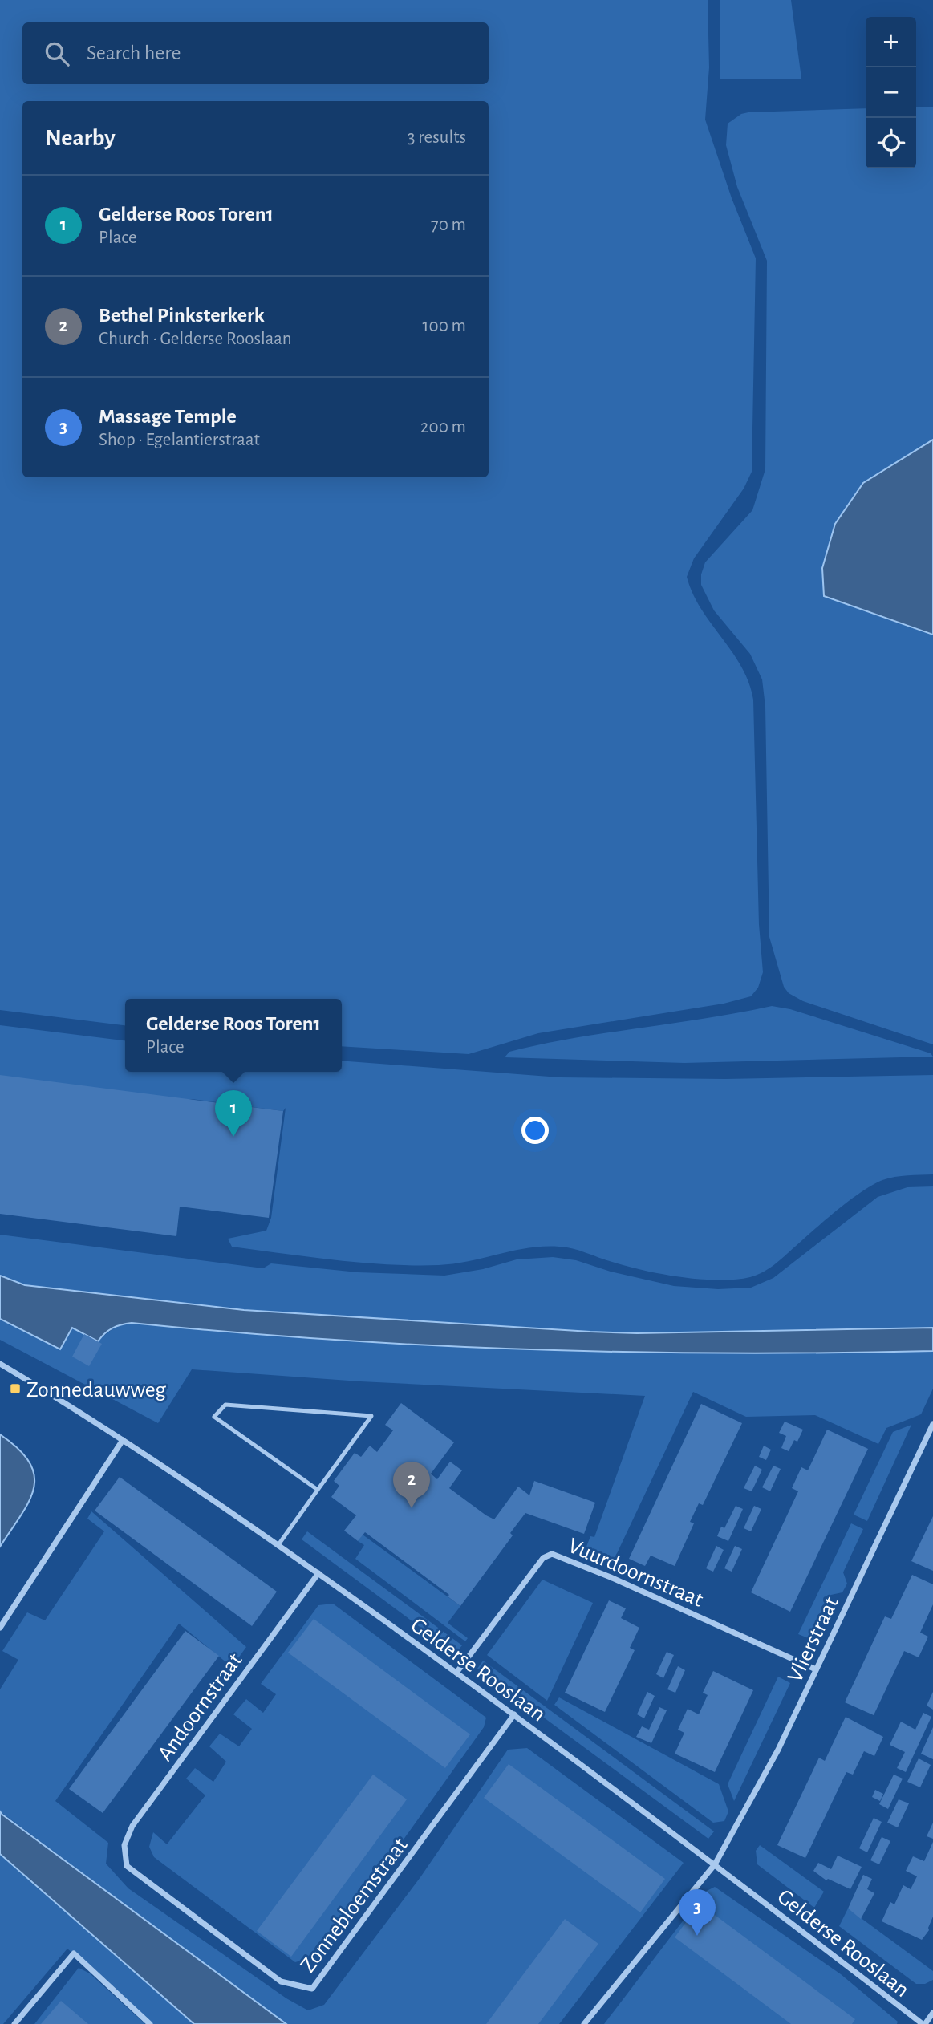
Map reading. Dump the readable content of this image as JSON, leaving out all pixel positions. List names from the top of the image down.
{
  "streets": {
    "street": [
      "Vuurdoornstraat",
      "Vlierstraat",
      "Gelderse Rooslaan",
      "Andoornstraat",
      "Zonnebloemstraat"
    ]
  },
  "crossings": [
    ["Vuurdoornstraat", "Vlierstraat"],
    ["Vuurdoornstraat", "Gelderse Rooslaan"],
    ["Vlierstraat", "Gelderse Rooslaan"],
    ["Gelderse Rooslaan", "Andoornstraat"],
    ["Gelderse Rooslaan", "Zonnebloemstraat"],
    ["Andoornstraat", "Zonnebloemstraat"]
  ],
  "places": {
    "transit": ["Zonnedauwweg"]
  },
  "page": {
    "map_buttons": ["+", "−"],
    "search": "Search here",
    "heading": ["Nearby", "3 results"],
    "list": [
      {
        "mark": "1",
        "name": "Gelderse Roos Toren1",
        "note": "Place",
        "value": "70 m"
      },
      {
        "mark": "2",
        "name": "Bethel Pinksterkerk",
        "note": "Church · Gelderse Rooslaan",
        "value": "100 m"
      },
      {
        "mark": "3",
        "name": "Massage Temple",
        "note": "Shop · Egelantierstraat",
        "value": "200 m"
      }
    ],
    "popup": ["Gelderse Roos Toren1", "Place"],
    "pins": ["1", "2", "3"]
  }
}
